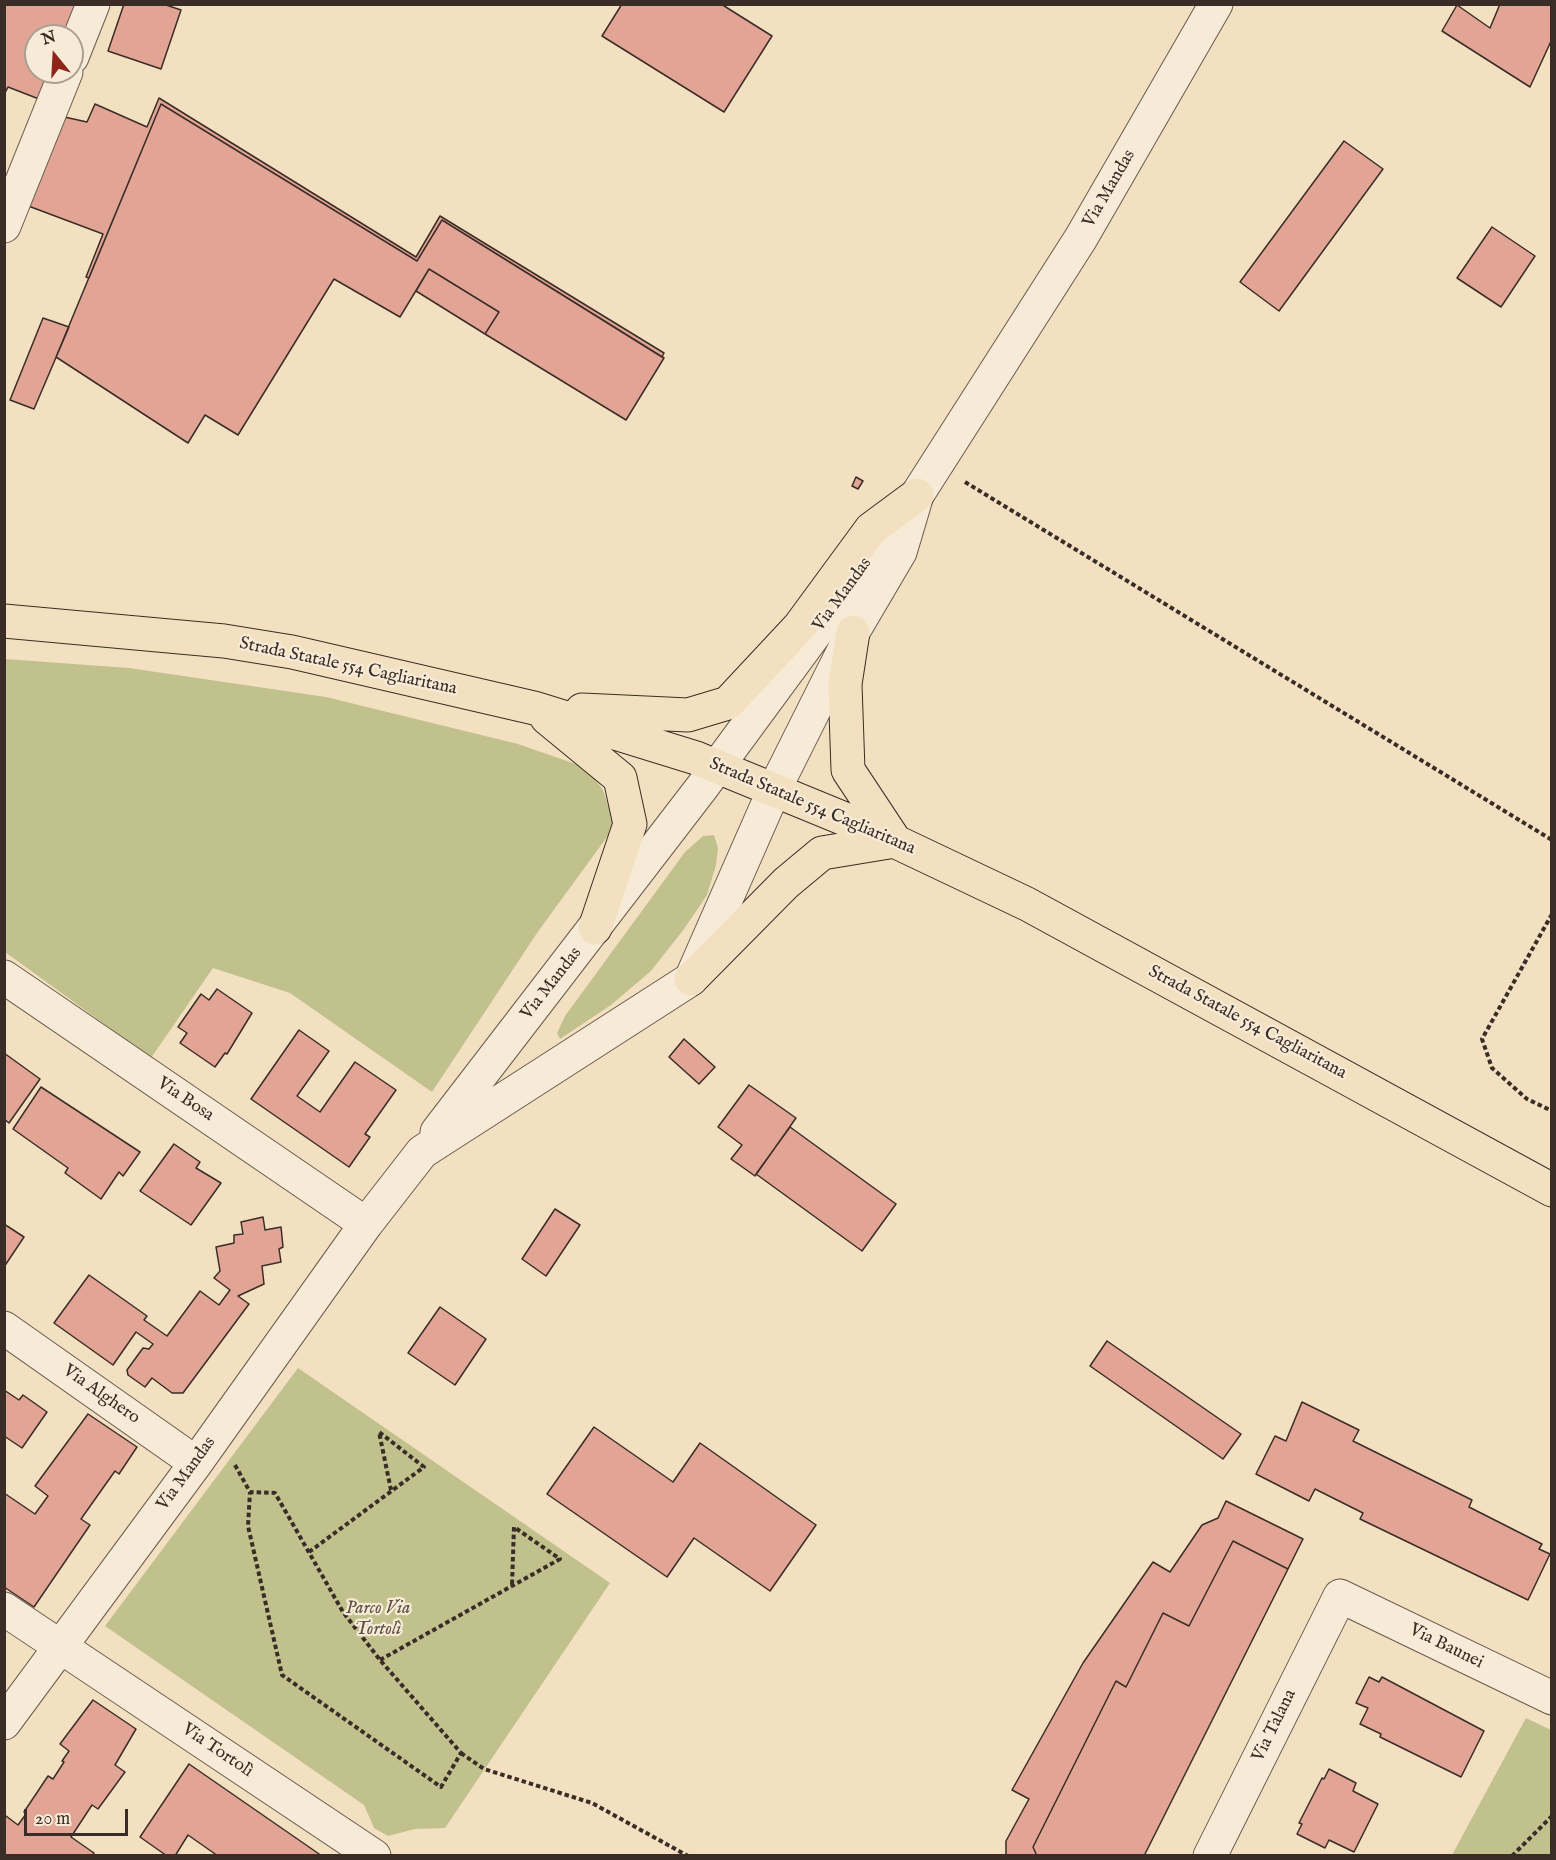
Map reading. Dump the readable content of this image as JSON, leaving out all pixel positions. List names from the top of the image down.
{
  "streets": {
    "main road": ["Strada Statale 554 Cagliaritana"],
    "street": [
      "Via Mandas",
      "Via Bosa",
      "Via Alghero",
      "Via Baunei",
      "Via Talana",
      "Via Tortolì"
    ]
  },
  "crossings": [
    ["Via Mandas", "Strada Statale 554 Cagliaritana"],
    ["Via Mandas", "Via Bosa"],
    ["Via Mandas", "Via Alghero"],
    ["Via Mandas", "Via Tortolì"],
    ["Via Baunei", "Via Talana"]
  ],
  "parks": ["Parco Via Tortolì"],
  "scale_bar": "20 m",
  "north": "top"
}
